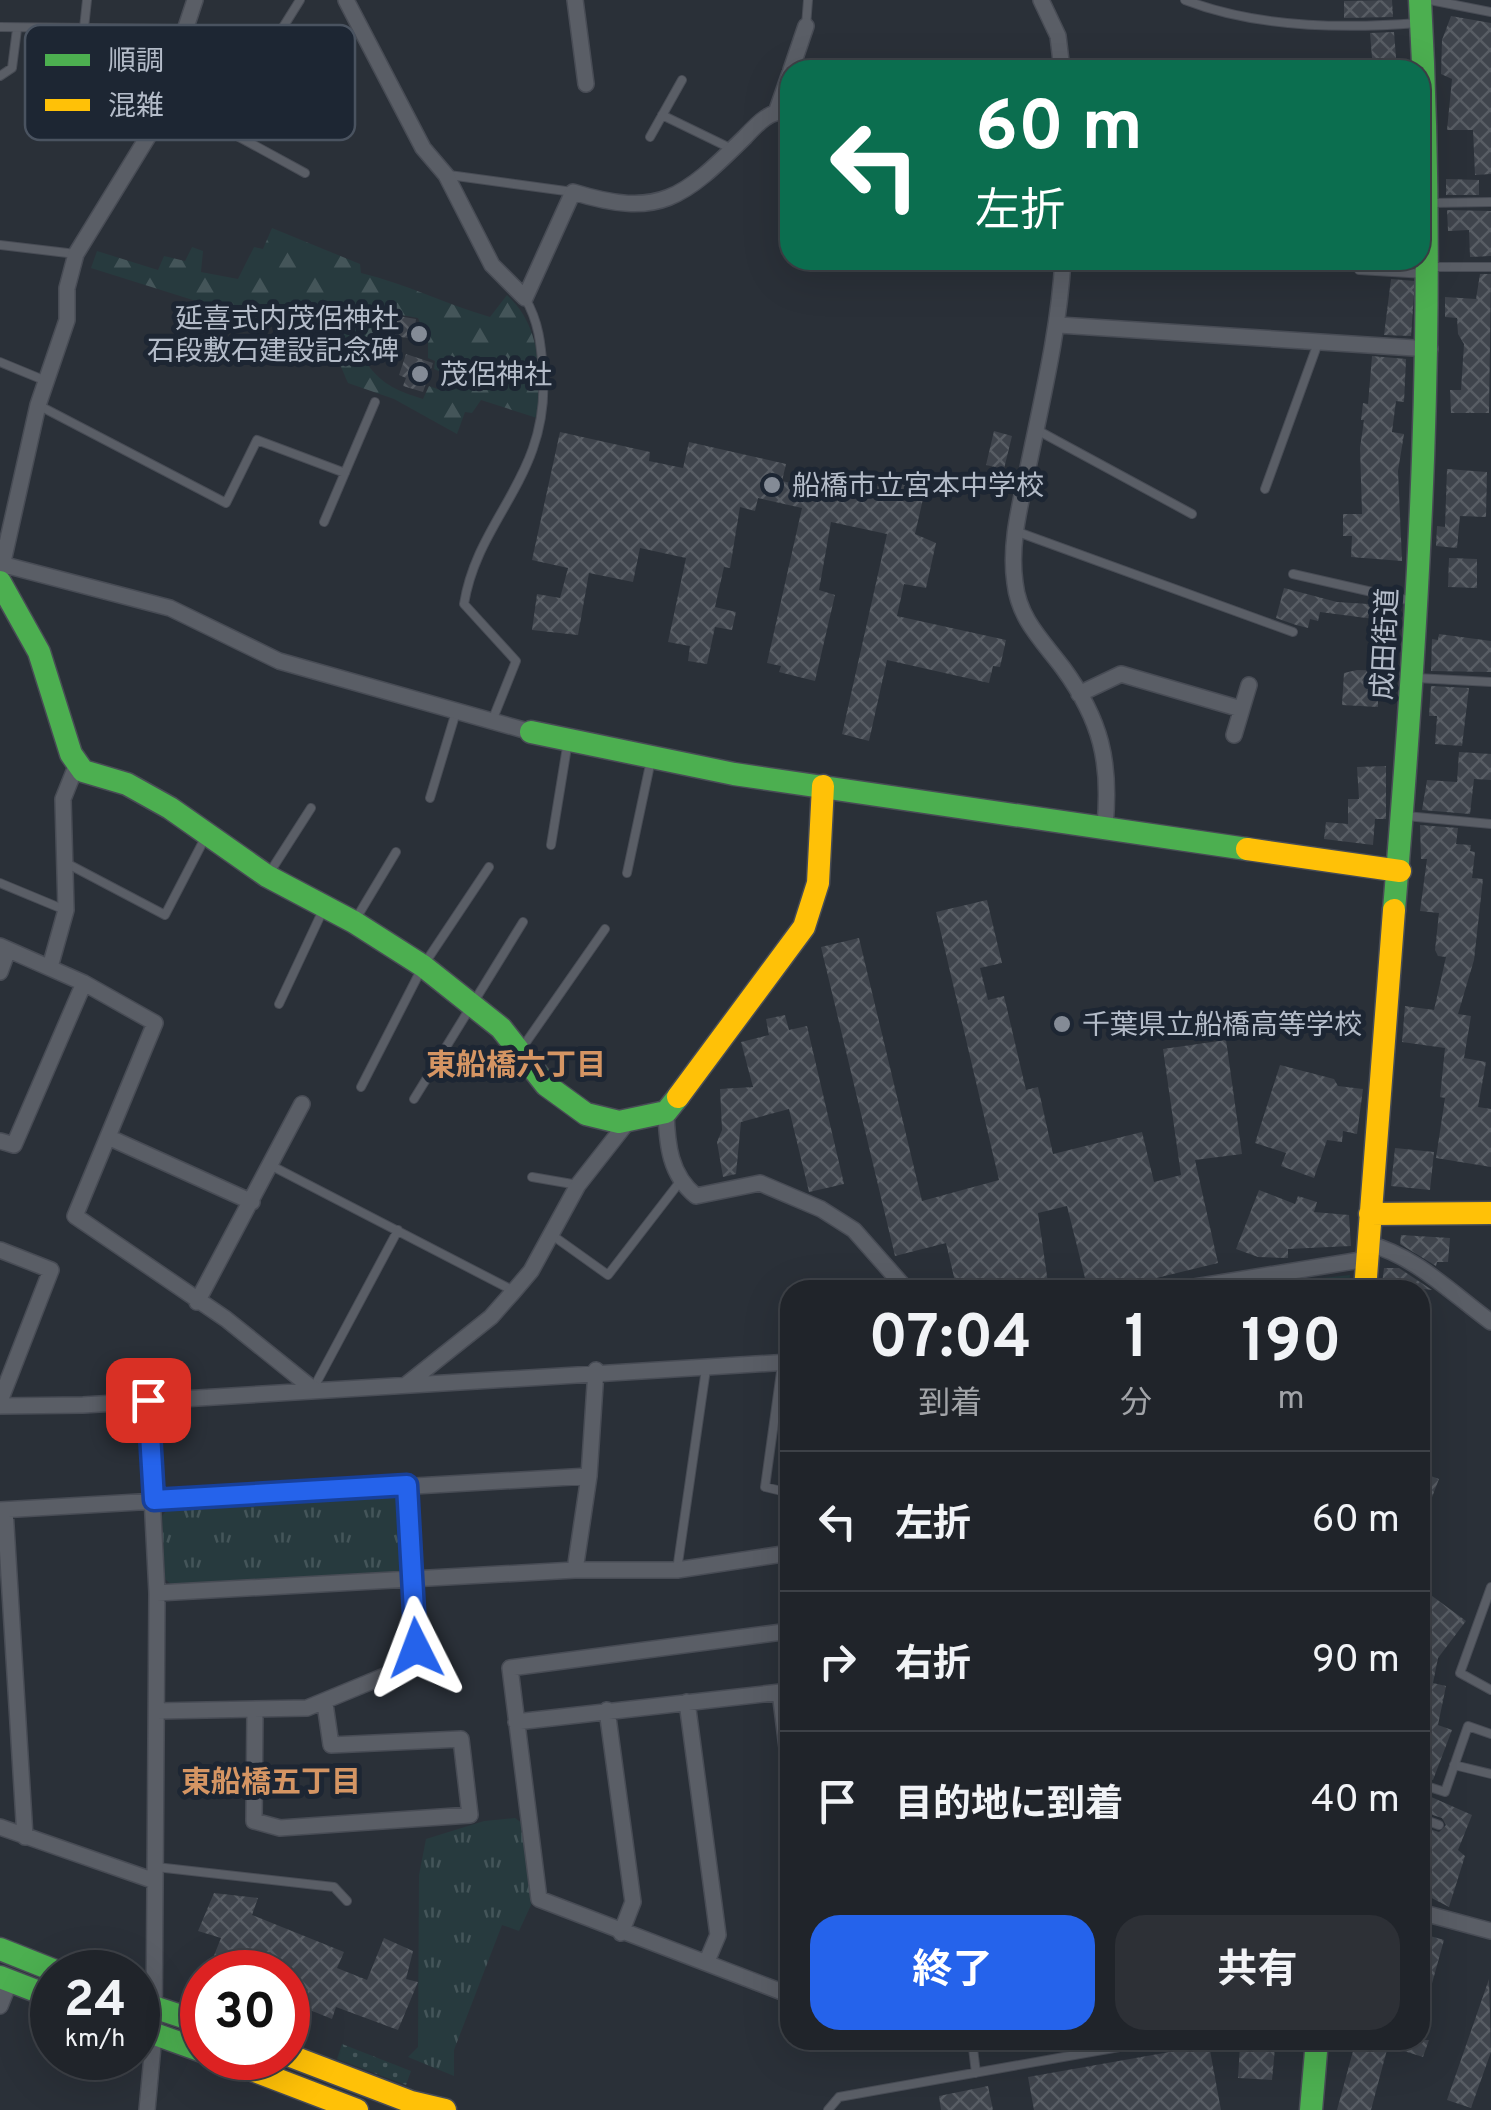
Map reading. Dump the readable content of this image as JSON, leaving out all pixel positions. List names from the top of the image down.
{
  "streets": {
    "main road": ["成田街道"]
  },
  "districts": ["東船橋六丁目", "東船橋五丁目"],
  "places": [
    "延喜式内茂侶神社 石段敷石建設記念碑",
    "茂侶神社",
    "船橋市立宮本中学校",
    "千葉県立船橋高等学校"
  ],
  "legend": ["順調", "混雑"],
  "page": {
    "turn": ["60 m", "左折"],
    "eta": [
      "07:04",
      "到着",
      "1",
      "分",
      "190",
      "m"
    ],
    "list": [
      {
        "name": "左折",
        "value": "60 m"
      },
      {
        "name": "右折",
        "value": "90 m"
      },
      {
        "name": "目的地に到着",
        "value": "40 m"
      }
    ],
    "buttons": ["終了", "共有"],
    "speed": "24 km/h",
    "limit": "30"
  }
}
